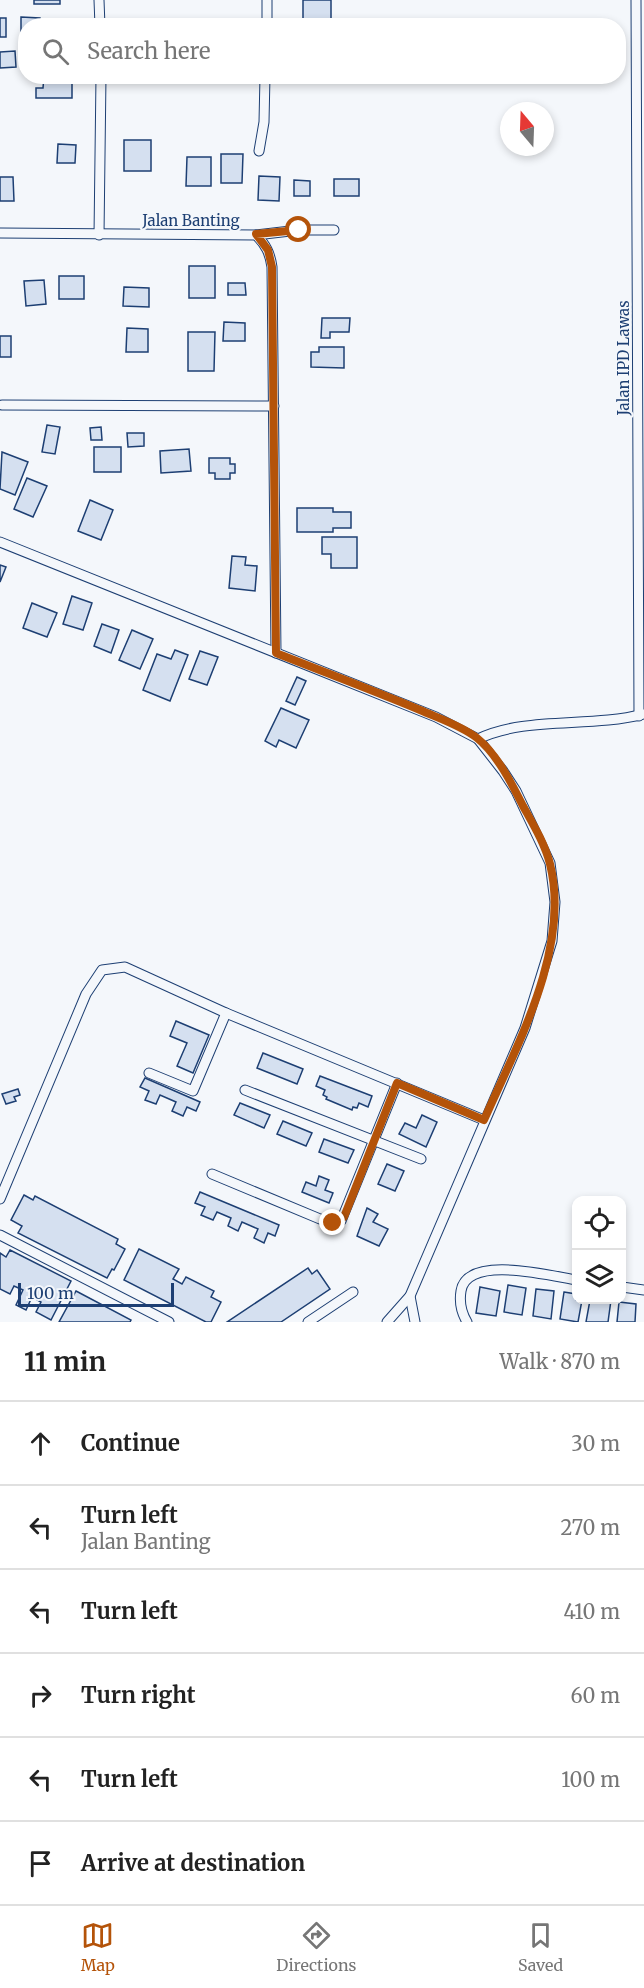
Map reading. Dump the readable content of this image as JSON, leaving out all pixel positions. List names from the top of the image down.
{
  "streets": {
    "street": ["Jalan Banting", "Jalan IPD Lawas"]
  },
  "scale_bar": "100 m",
  "north": "top",
  "page": {
    "search": "Search here",
    "scale": "100 m",
    "heading": ["11 min", "Walk · 870 m"],
    "list": [
      ["Continue", "30 m"],
      ["Turn left", "Jalan Banting", "270 m"],
      ["Turn left", "410 m"],
      ["Turn right", "60 m"],
      ["Turn left", "100 m"],
      "Arrive at destination"
    ],
    "nav": ["Map", "Directions", "Saved"]
  }
}
